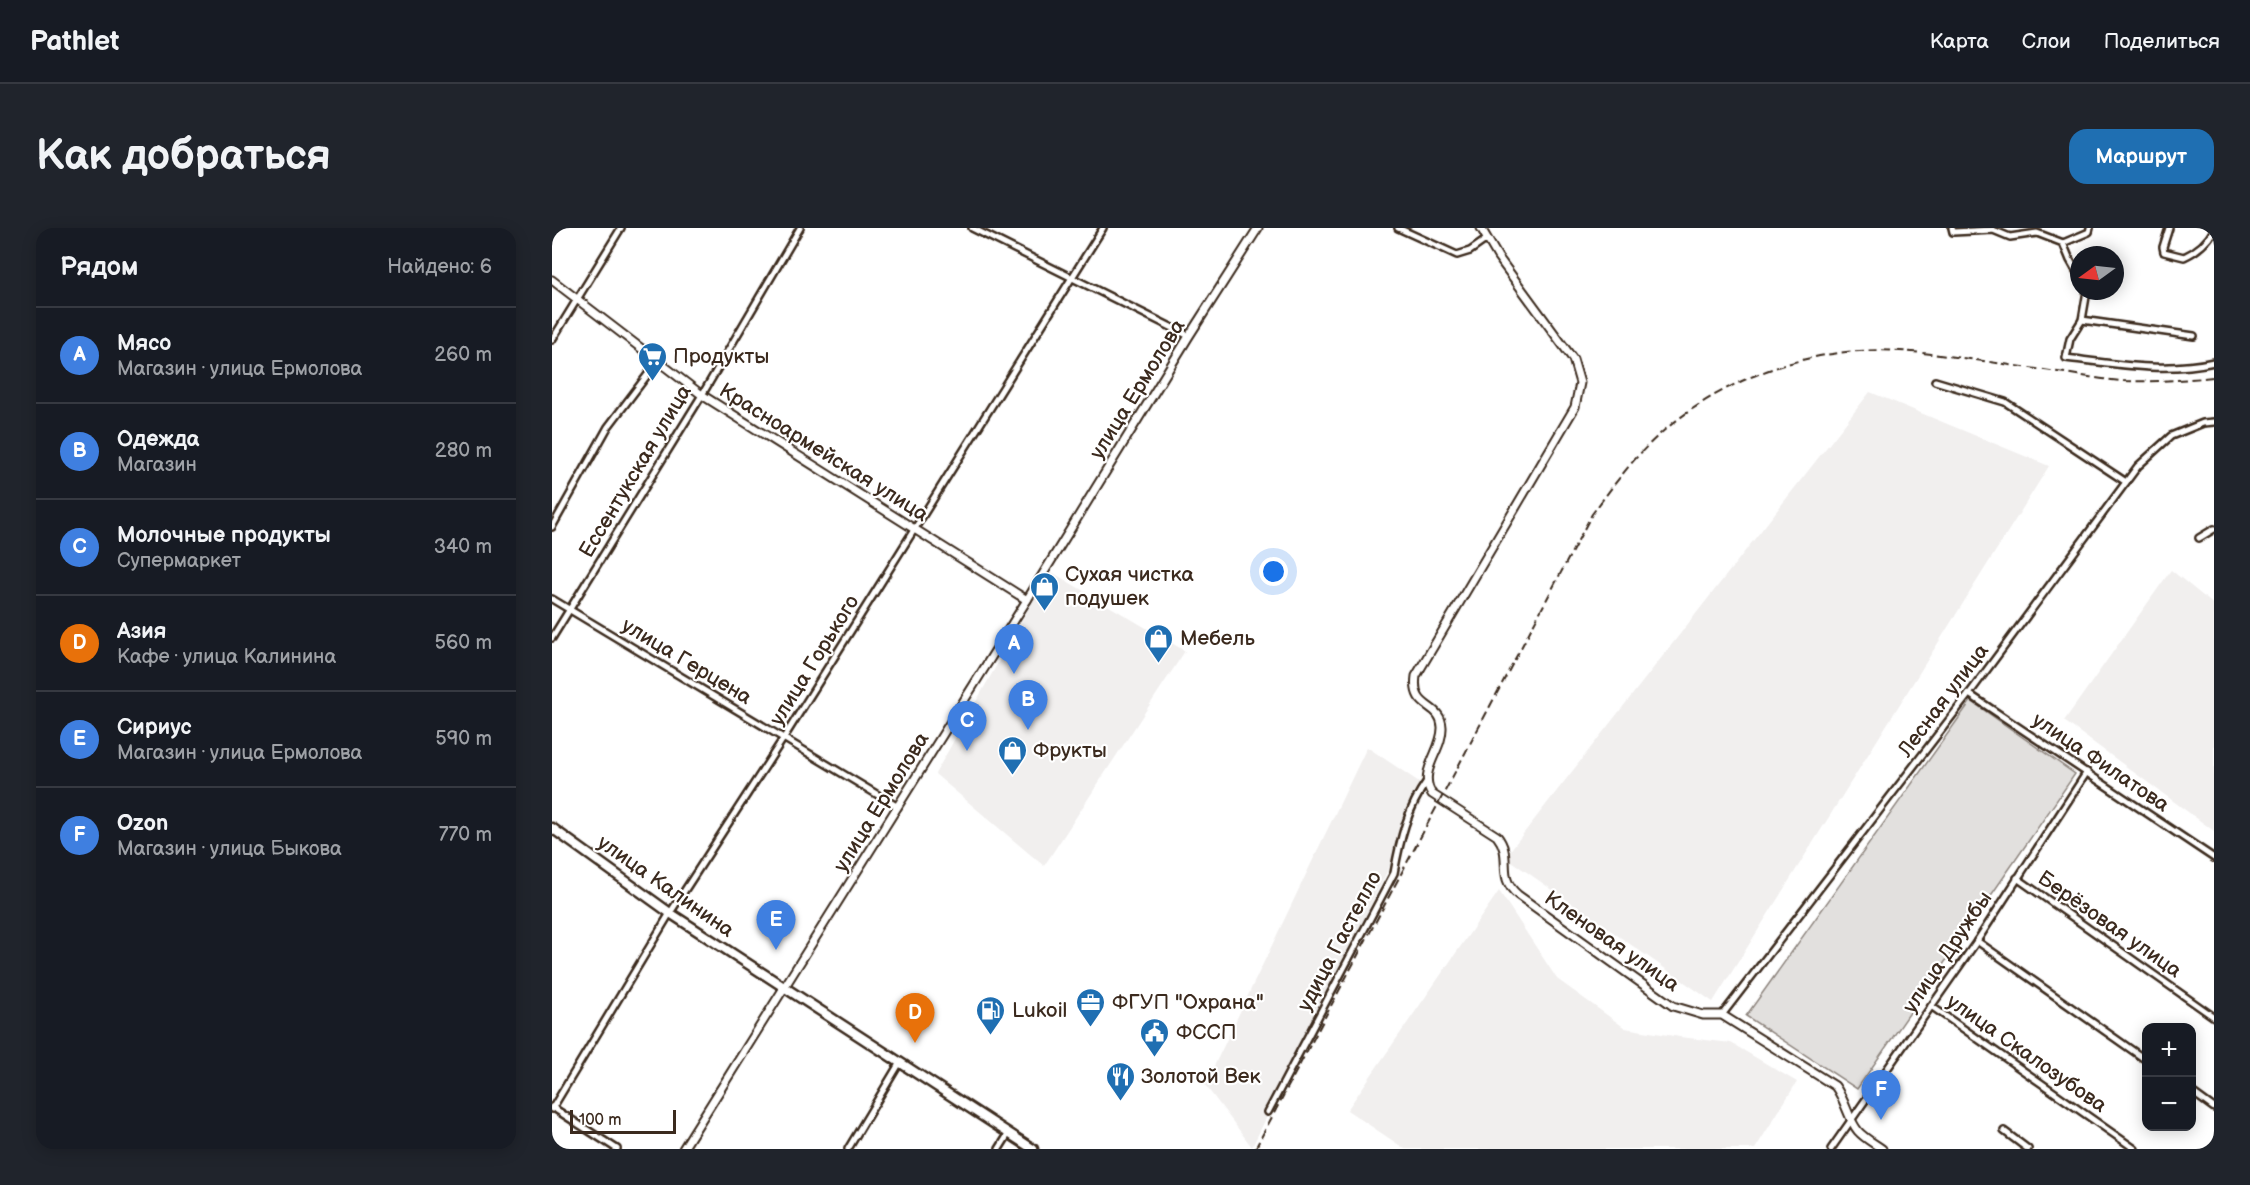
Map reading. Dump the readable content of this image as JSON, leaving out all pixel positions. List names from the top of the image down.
{
  "streets": {
    "main road": ["улица Калинина"],
    "street": [
      "улица Ермолова",
      "Красноармейская улица",
      "Ессентукская улица",
      "улица Горького",
      "улица Герцена",
      "Лесная улица",
      "улица Филатова",
      "Берёзовая улица",
      "удица Гастелло",
      "Кленовая улица",
      "улица Дружбы",
      "улица Скалозубова"
    ]
  },
  "crossings": [
    ["улица Ермолова", "Красноармейская улица"],
    ["улица Ермолова", "улица Герцена"],
    ["улица Ермолова", "улица Калинина"],
    ["Красноармейская улица", "Ессентукская улица"],
    ["Красноармейская улица", "улица Горького"],
    ["Ессентукская улица", "улица Герцена"],
    ["улица Горького", "улица Герцена"],
    ["улица Горького", "улица Калинина"],
    ["Лесная улица", "улица Филатова"],
    ["Лесная улица", "Кленовая улица"],
    ["улица Филатова", "улица Дружбы"],
    ["Берёзовая улица", "улица Дружбы"],
    ["удица Гастелло", "Кленовая улица"],
    ["Кленовая улица", "улица Дружбы"],
    ["улица Дружбы", "улица Скалозубова"]
  ],
  "places": {
    "supermarket": ["Продукты"],
    "shop": ["Сухая чистка подушек", "Мебель", "Фрукты"],
    "office": ["ФГУП \"Охрана\""],
    "fuel station": ["Lukoil"],
    "public building": ["ФССП"],
    "restaurant": ["Золотой Век"]
  },
  "scale_bar": "100 m",
  "north": "left",
  "page": {
    "header": "Pathlet",
    "nav": ["Карта", "Слои", "Поделиться"],
    "buttons": "Маршрут",
    "title": "Как добраться",
    "heading": ["Рядом", "Найдено: 6"],
    "list": [
      {
        "mark": "A",
        "name": "Мясо",
        "note": "Магазин · улица Ермолова",
        "value": "260 m"
      },
      {
        "mark": "B",
        "name": "Одежда",
        "note": "Магазин",
        "value": "280 m"
      },
      {
        "mark": "C",
        "name": "Молочные продукты",
        "note": "Супермаркет",
        "value": "340 m"
      },
      {
        "mark": "D",
        "name": "Азия",
        "note": "Кафе · улица Калинина",
        "value": "560 m"
      },
      {
        "mark": "E",
        "name": "Сириус",
        "note": "Магазин · улица Ермолова",
        "value": "590 m"
      },
      {
        "mark": "F",
        "name": "Ozon",
        "note": "Магазин · улица Быкова",
        "value": "770 m"
      }
    ],
    "pins": [
      "A",
      "B",
      "C",
      "E",
      "D",
      "F"
    ],
    "map_buttons": ["+", "−"],
    "scale": "100 m"
  }
}
